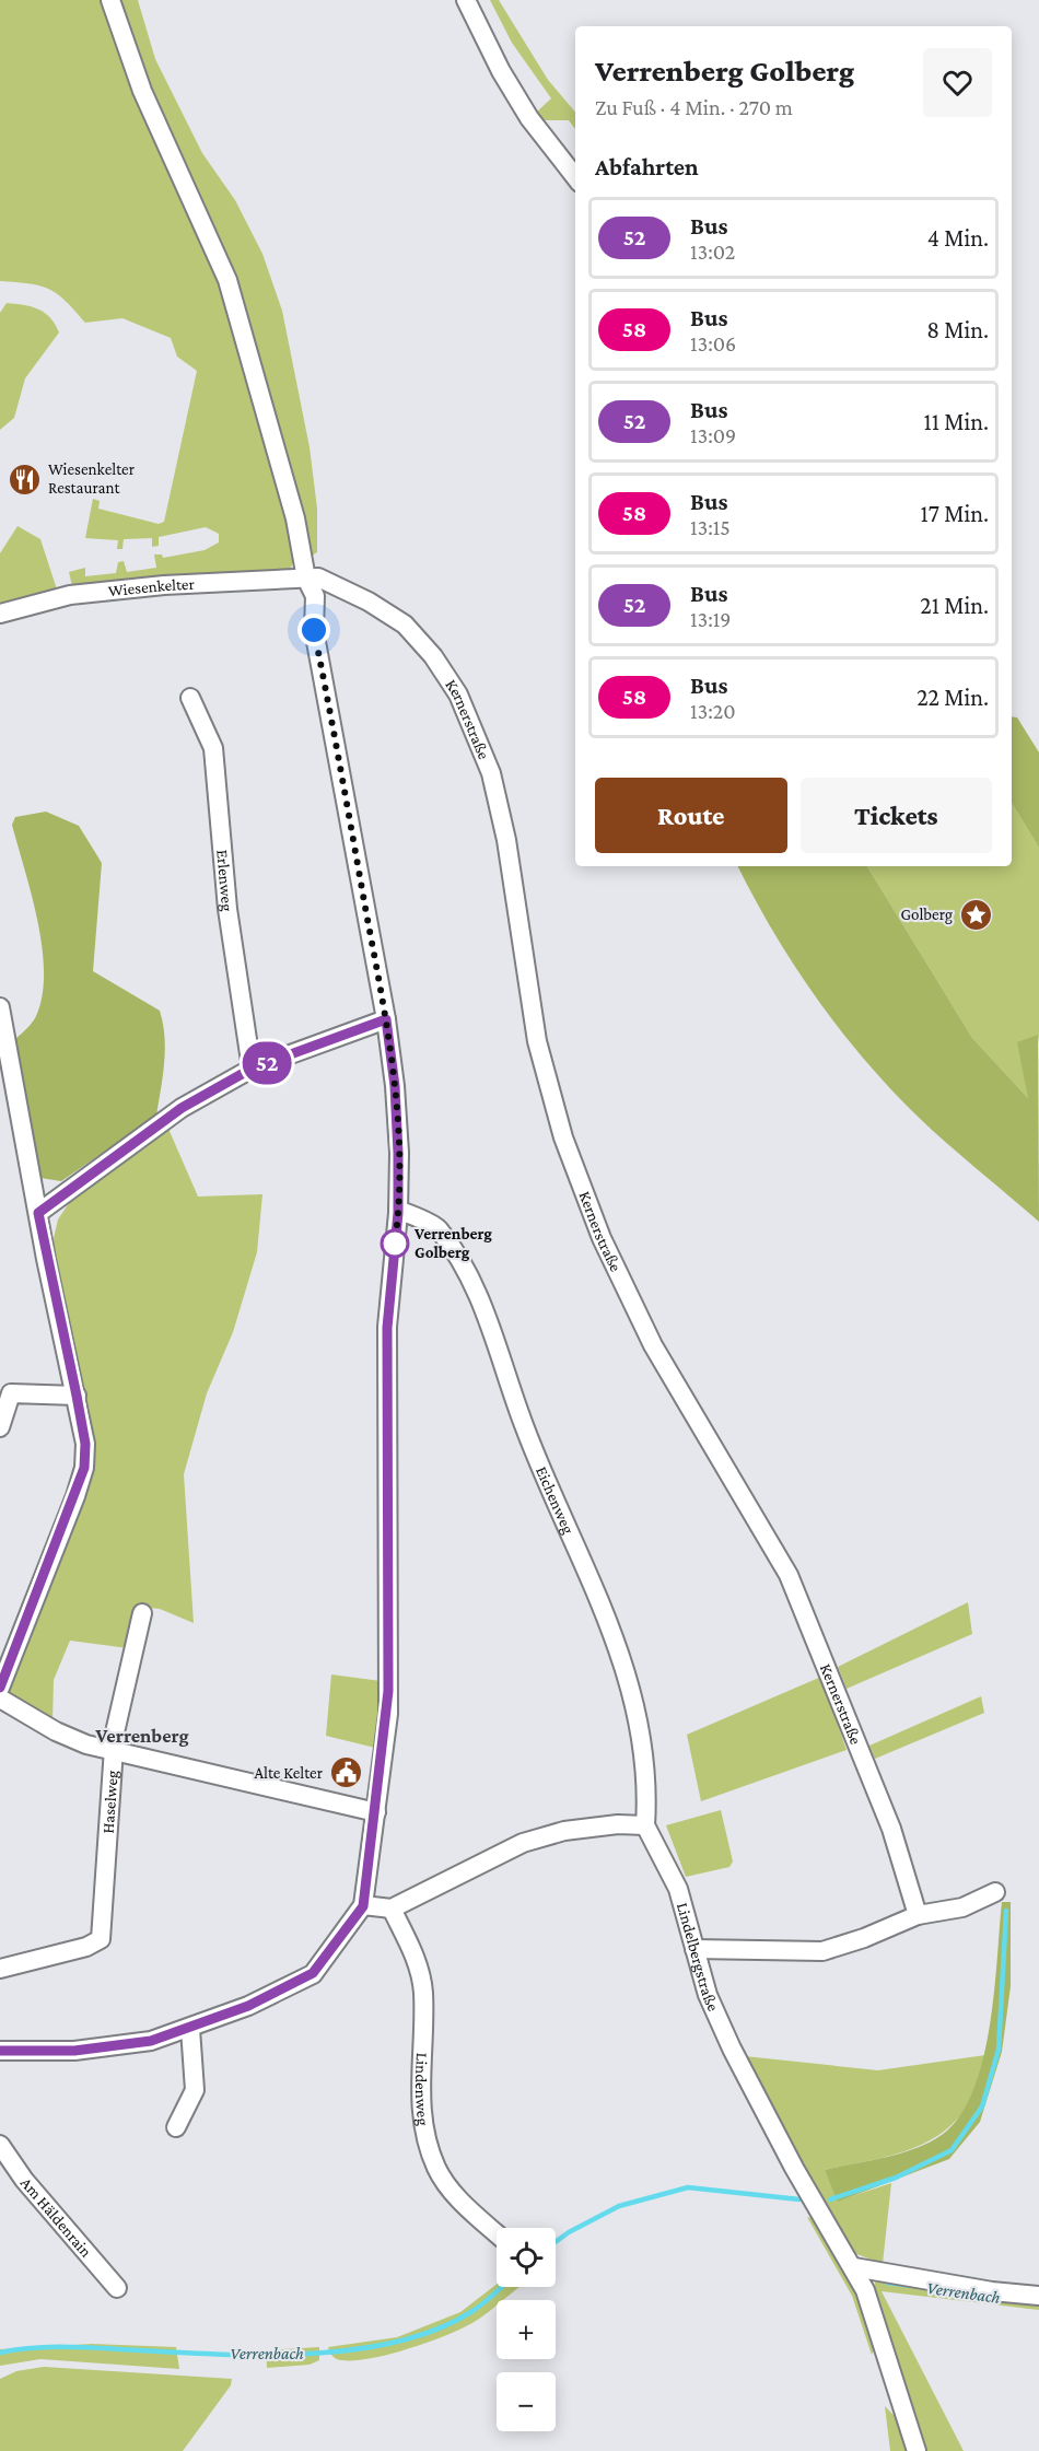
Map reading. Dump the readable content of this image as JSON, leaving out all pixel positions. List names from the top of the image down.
{
  "streets": {
    "street": [
      "Wiesenkelter",
      "Kernerstraße",
      "Erlenweg",
      "Eichenweg",
      "Haselweg",
      "Lindelbergstraße",
      "Lindenweg",
      "Am Häldenrain"
    ]
  },
  "crossings": [
    ["Wiesenkelter", "Kernerstraße"],
    ["Eichenweg", "Lindelbergstraße"]
  ],
  "districts": ["Verrenberg"],
  "water": ["Verrenbach"],
  "places": {
    "restaurant": ["Wiesenkelter Restaurant"],
    "place": ["Golberg"],
    "other": ["Verrenberg Golberg"],
    "public building": ["Alte Kelter"]
  },
  "lines": ["bus line 52"],
  "page": {
    "on_map": "52",
    "heading": [
      ["Verrenberg Golberg", "Zu Fuß · 4 Min. · 270 m"],
      "Abfahrten"
    ],
    "list": [
      {
        "mark": "52",
        "name": "Bus",
        "note": "13:02",
        "value": "4 Min."
      },
      {
        "mark": "58",
        "name": "Bus",
        "note": "13:06",
        "value": "8 Min."
      },
      {
        "mark": "52",
        "name": "Bus",
        "note": "13:09",
        "value": "11 Min."
      },
      {
        "mark": "58",
        "name": "Bus",
        "note": "13:15",
        "value": "17 Min."
      },
      {
        "mark": "52",
        "name": "Bus",
        "note": "13:19",
        "value": "21 Min."
      },
      {
        "mark": "58",
        "name": "Bus",
        "note": "13:20",
        "value": "22 Min."
      }
    ],
    "buttons": ["Route", "Tickets"],
    "map_buttons": ["+", "−"]
  }
}
